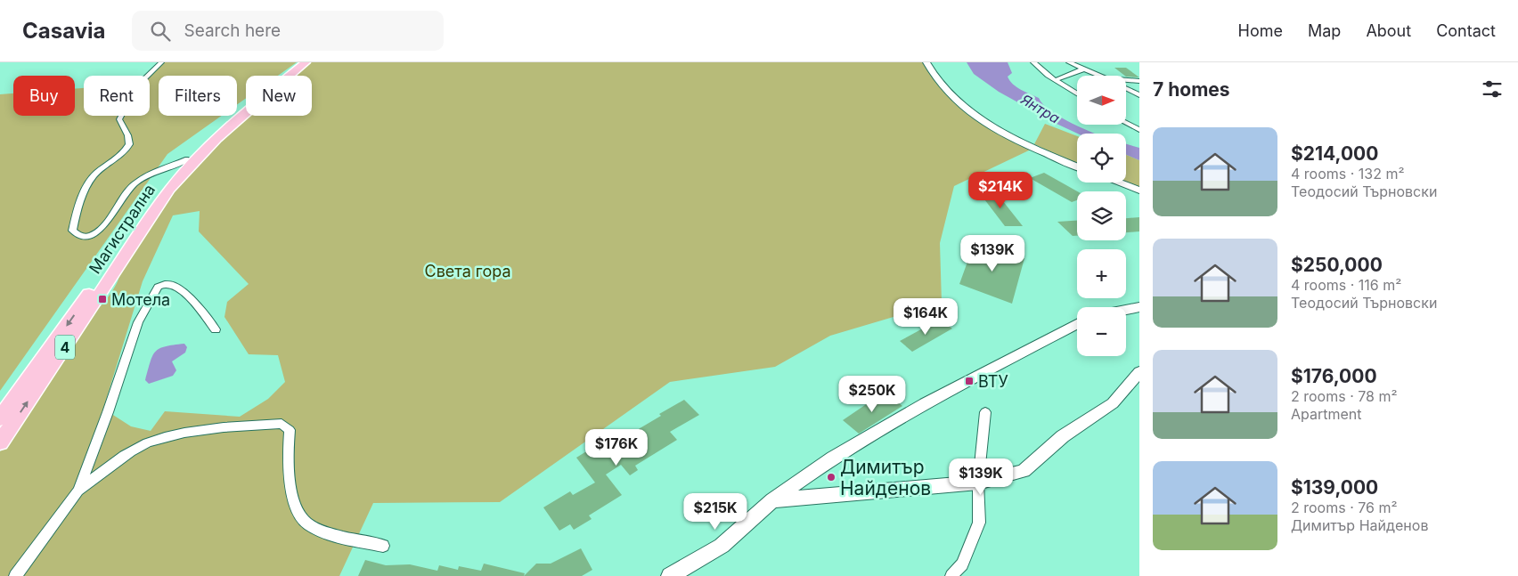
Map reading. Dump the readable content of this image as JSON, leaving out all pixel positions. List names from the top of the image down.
{
  "streets": {
    "main road": ["Магистрална", "4"]
  },
  "water": ["Янтра"],
  "parks": ["Света гора"],
  "places": {
    "transit": ["Мотела", "ВТУ"],
    "other": ["Димитър Найденов"]
  },
  "north": "right",
  "page": {
    "header": "Casavia",
    "search": "Search here",
    "nav": [
      "Home",
      "Map",
      "About",
      "Contact"
    ],
    "heading": "7 homes",
    "map_buttons": ["+", "−"],
    "chip": [
      "Buy",
      "Rent",
      "Filters",
      "New"
    ],
    "list": [
      {
        "name": "$214,000",
        "note": "4 rooms · 132 m² · Теодосий Търновски"
      },
      {
        "name": "$250,000",
        "note": "4 rooms · 116 m² · Теодосий Търновски"
      },
      {
        "name": "$176,000",
        "note": "2 rooms · 78 m² · Apartment"
      },
      {
        "name": "$139,000",
        "note": "2 rooms · 76 m² · Димитър Найденов"
      }
    ],
    "price": [
      "$214K",
      "$139K",
      "$164K",
      "$250K",
      "$176K",
      "$139K",
      "$215K"
    ]
  }
}
